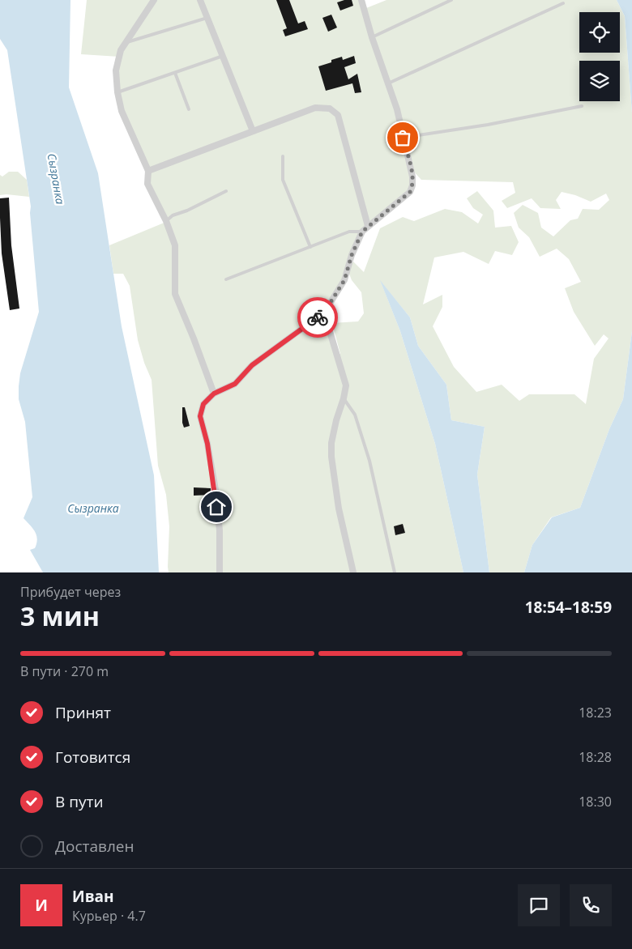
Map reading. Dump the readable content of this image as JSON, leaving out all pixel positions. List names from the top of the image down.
{
  "water": ["Сызранка"],
  "page": {
    "heading": ["3 мин", "Прибудет через", "18:54–18:59"],
    "panel": ["Иван", "Курьер · 4.7"],
    "bar": "В пути · 270 m",
    "list": [
      ["Принят", "18:23"],
      ["Готовится", "18:28"],
      ["В пути", "18:30"],
      "Доставлен"
    ],
    "round": "И"
  }
}
